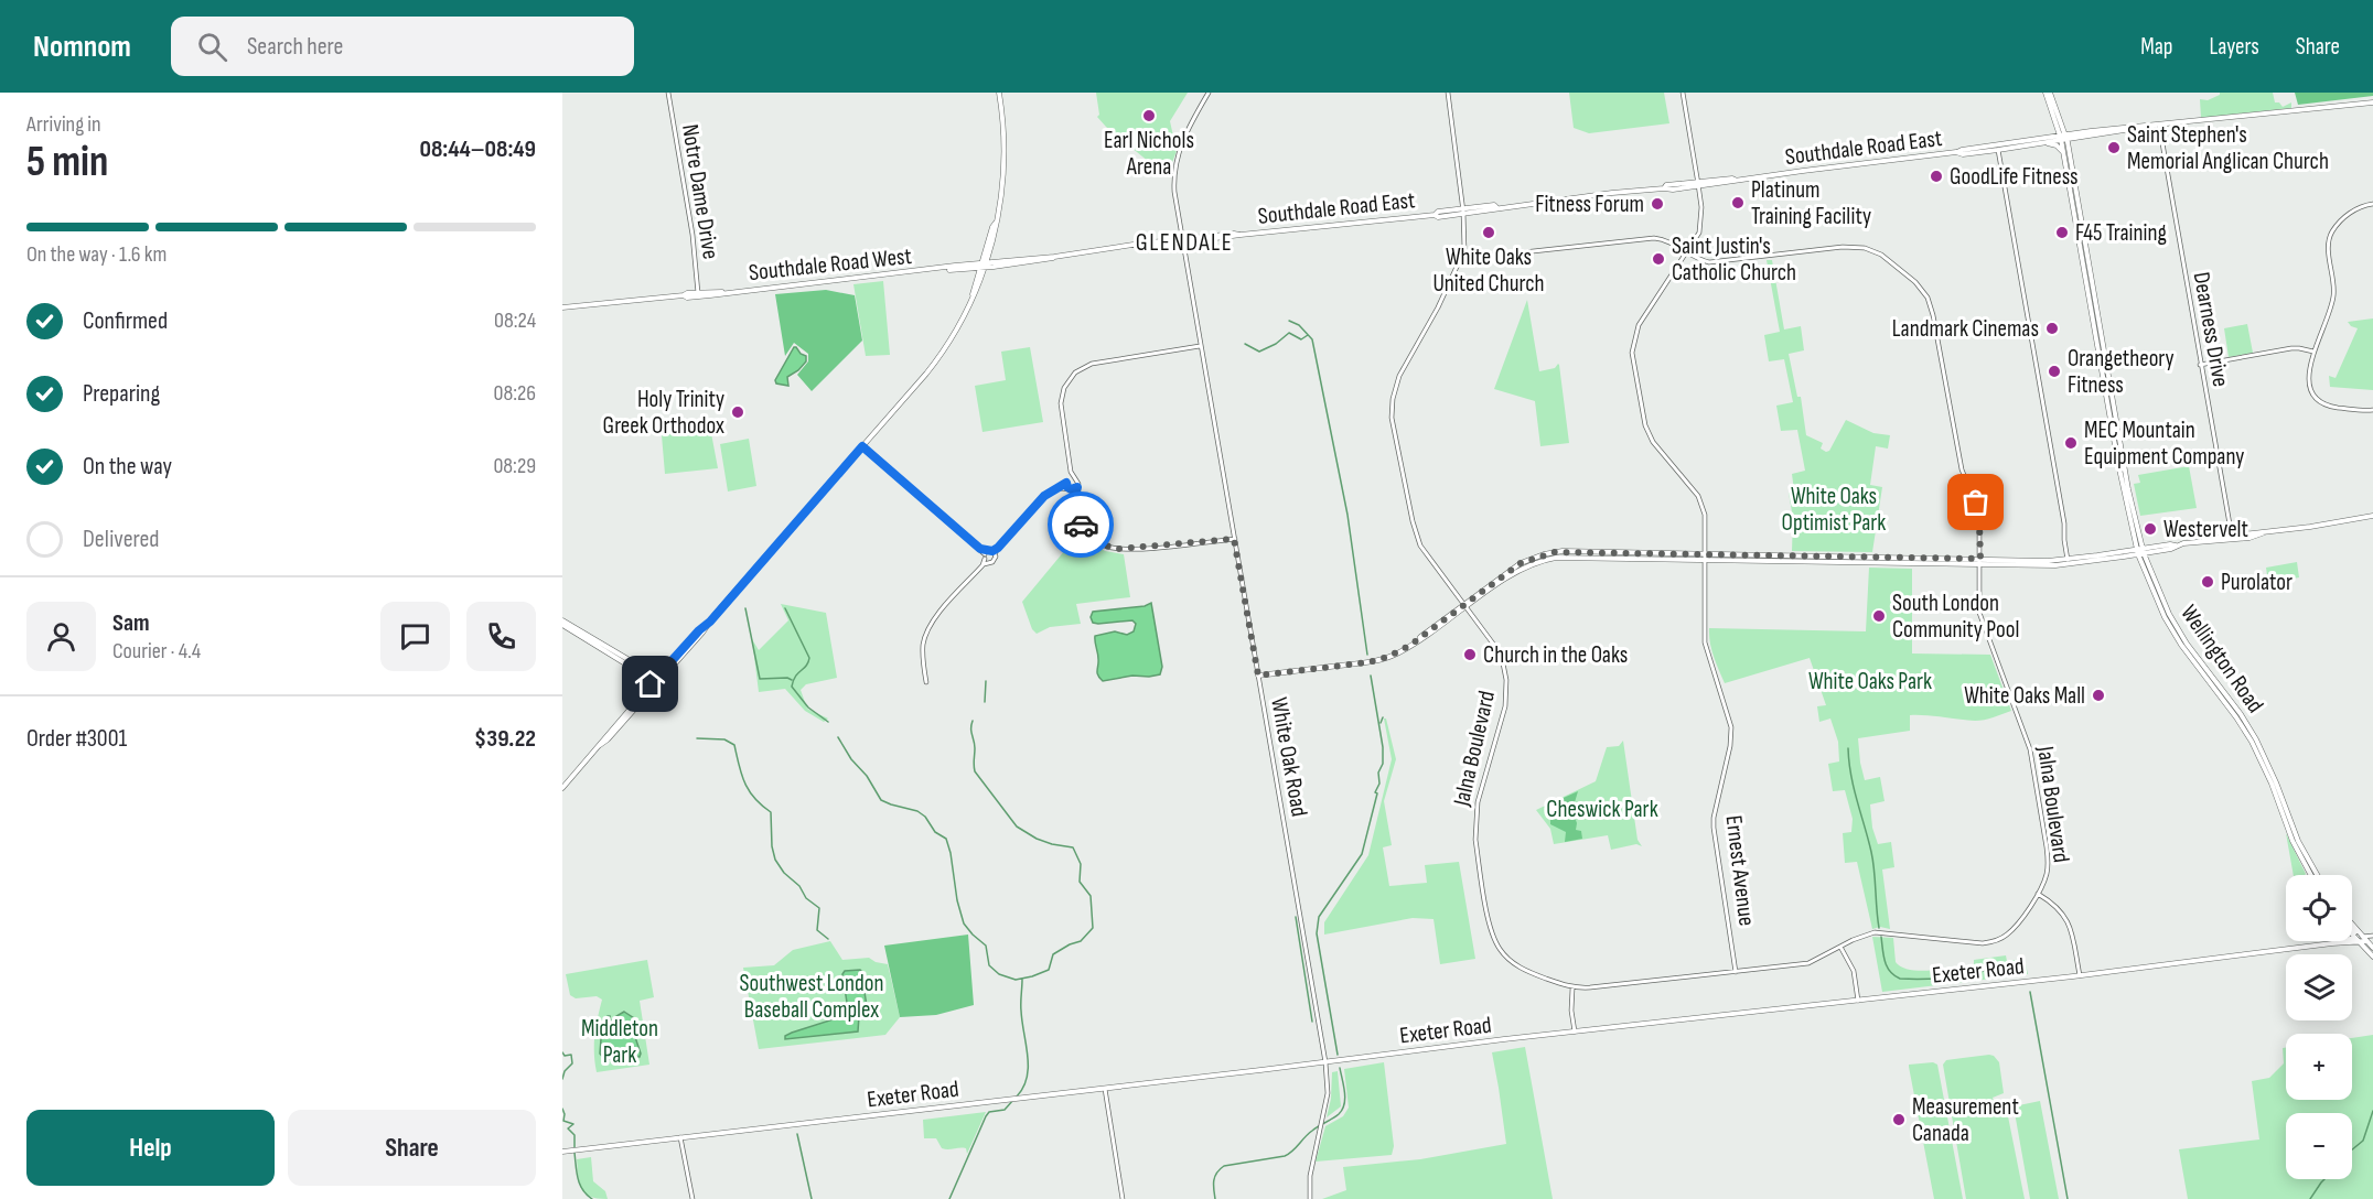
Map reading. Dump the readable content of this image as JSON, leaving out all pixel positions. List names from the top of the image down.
{
  "streets": {
    "main road": [
      "Southdale Road East",
      "Southdale Road West",
      "Wellington Road",
      "Exeter Road"
    ],
    "street": [
      "Notre Dame Drive",
      "Dearness Drive",
      "Jalna Boulevard",
      "White Oak Road",
      "Ernest Avenue"
    ]
  },
  "crossings": [
    ["Southdale Road East", "Southdale Road West"],
    ["Southdale Road East", "Dearness Drive"],
    ["Southdale Road East", "Wellington Road"],
    ["Southdale Road East", "Jalna Boulevard"],
    ["Southdale Road East", "White Oak Road"],
    ["Southdale Road East", "Ernest Avenue"],
    ["Notre Dame Drive", "Southdale Road West"],
    ["Jalna Boulevard", "Ernest Avenue"],
    ["White Oak Road", "Exeter Road"]
  ],
  "districts": ["GLENDALE"],
  "parks": [
    "White Oaks Optimist Park",
    "White Oaks Park",
    "Cheswick Park",
    "Southwest London Baseball Complex",
    "Middleton Park"
  ],
  "places": [
    "Earl Nichols Arena",
    "Saint Stephen's Memorial Anglican Church",
    "GoodLife Fitness",
    "Platinum Training Facility",
    "Fitness Forum",
    "White Oaks United Church",
    "F45 Training",
    "Saint Justin's Catholic Church",
    "Landmark Cinemas",
    "Orangetheory Fitness",
    "Holy Trinity Greek Orthodox",
    "MEC Mountain Equipment Company",
    "Westervelt",
    "Purolator",
    "South London Community Pool",
    "Church in the Oaks",
    "White Oaks Mall",
    "Measurement Canada"
  ],
  "page": {
    "header": "Nomnom",
    "search": "Search here",
    "nav": ["Map", "Layers", "Share"],
    "heading": ["5 min", "Arriving in", "08:44–08:49"],
    "panel": [
      "Sam",
      "Courier · 4.4",
      "Order #3001",
      "$39.22"
    ],
    "bar": "On the way · 1.6 km",
    "list": [
      ["Confirmed", "08:24"],
      ["Preparing", "08:26"],
      ["On the way", "08:29"],
      "Delivered"
    ],
    "map_buttons": ["+", "−"],
    "buttons": ["Help", "Share"]
  }
}
